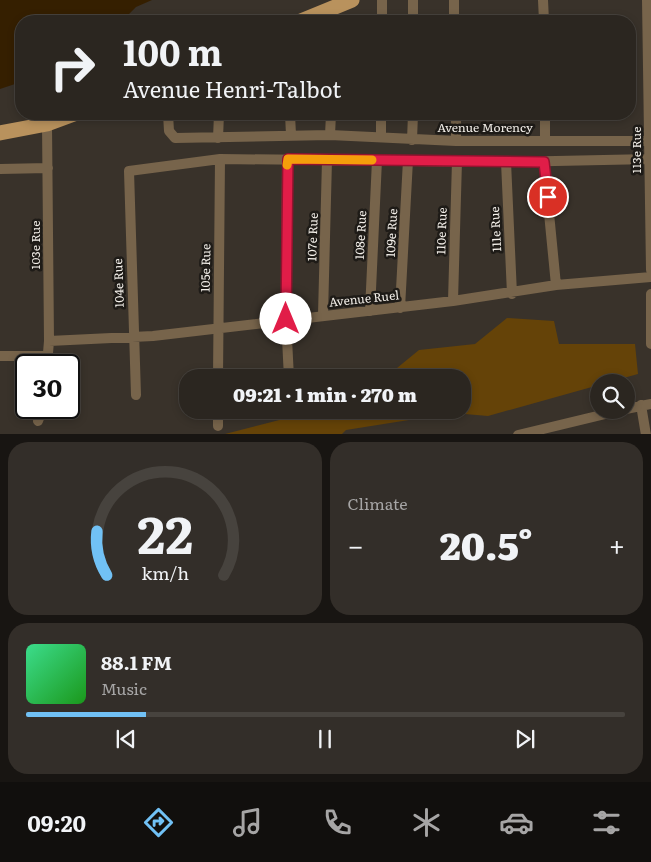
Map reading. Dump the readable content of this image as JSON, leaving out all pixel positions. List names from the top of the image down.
{
  "streets": {
    "street": [
      "Avenue Morency",
      "113e Rue",
      "111e Rue",
      "110e Rue",
      "109e Rue",
      "108e Rue",
      "107e Rue",
      "103e Rue",
      "105e Rue",
      "104e Rue",
      "Avenue Ruel"
    ]
  },
  "crossings": [
    ["Avenue Morency", "113e Rue"],
    ["111e Rue", "Avenue Ruel"],
    ["110e Rue", "Avenue Ruel"],
    ["109e Rue", "Avenue Ruel"],
    ["108e Rue", "Avenue Ruel"],
    ["107e Rue", "Avenue Ruel"],
    ["103e Rue", "Avenue Ruel"],
    ["105e Rue", "104e Rue"],
    ["105e Rue", "Avenue Ruel"],
    ["104e Rue", "Avenue Ruel"]
  ],
  "page": {
    "turn": ["100 m", "Avenue Henri-Talbot"],
    "limit": "30",
    "trip": "09:21 · 1 min · 270 m",
    "tile": "Climate",
    "heat": ["−", "20.5°", "+"],
    "song": ["88.1 FM", "Music"],
    "tabs": "09:20",
    "gauge": ["22", "km/h"]
  }
}
